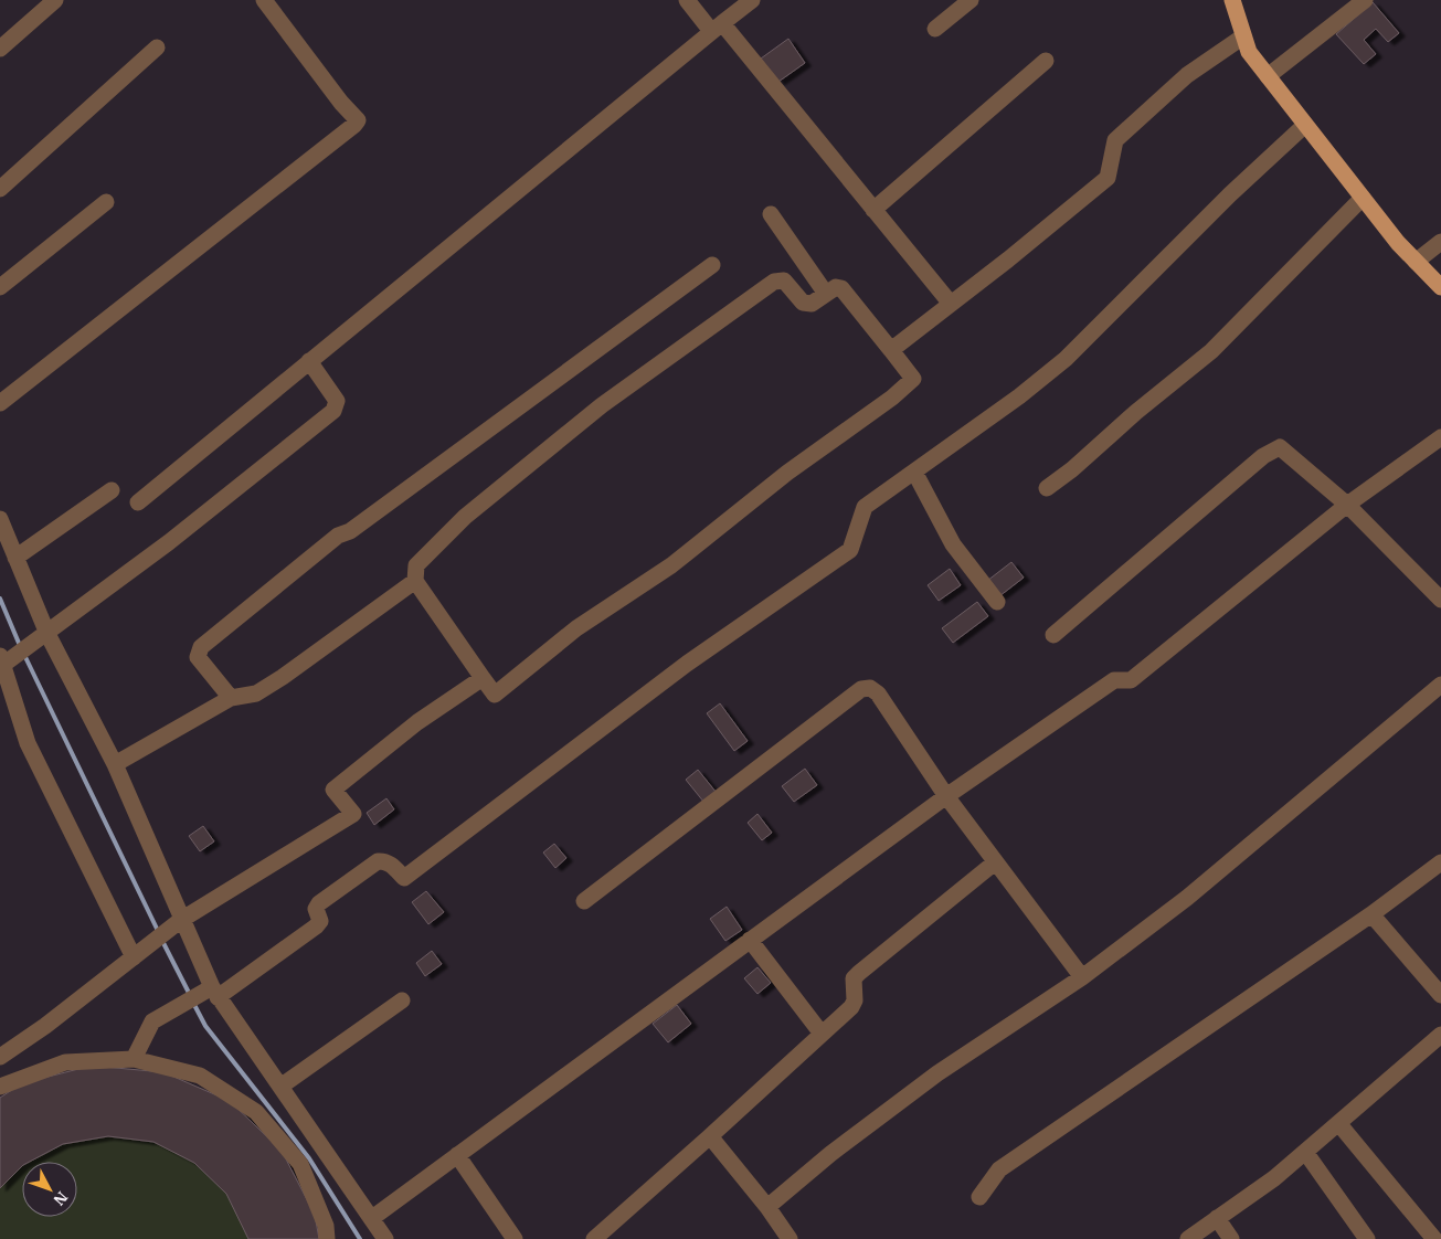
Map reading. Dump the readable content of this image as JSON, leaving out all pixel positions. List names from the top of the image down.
{
  "north": "bottom right"
}
